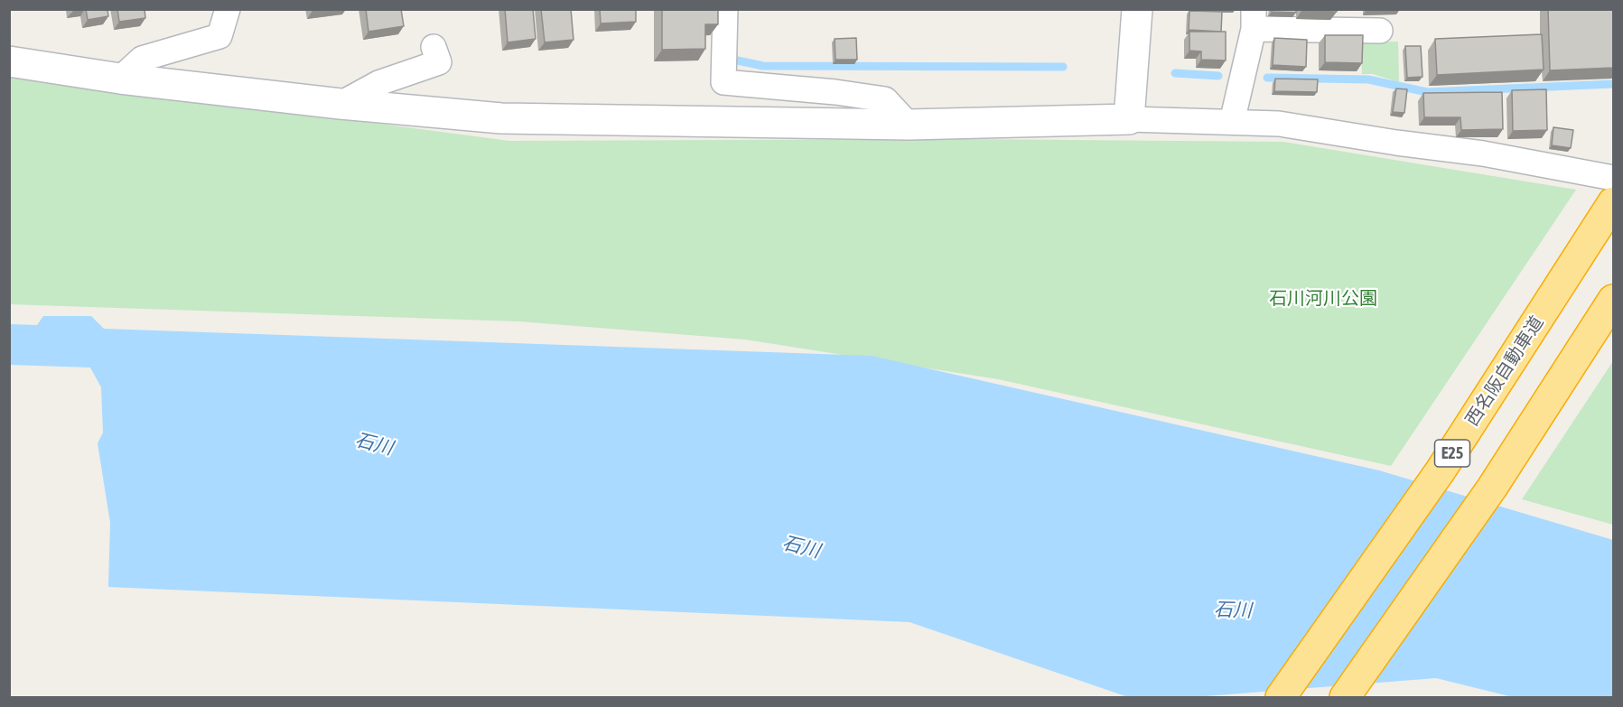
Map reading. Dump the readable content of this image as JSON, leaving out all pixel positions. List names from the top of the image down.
{
  "streets": {
    "highway": ["西名阪自動車道", "E25"]
  },
  "water": ["石川"],
  "parks": ["石川河川公園"]
}
